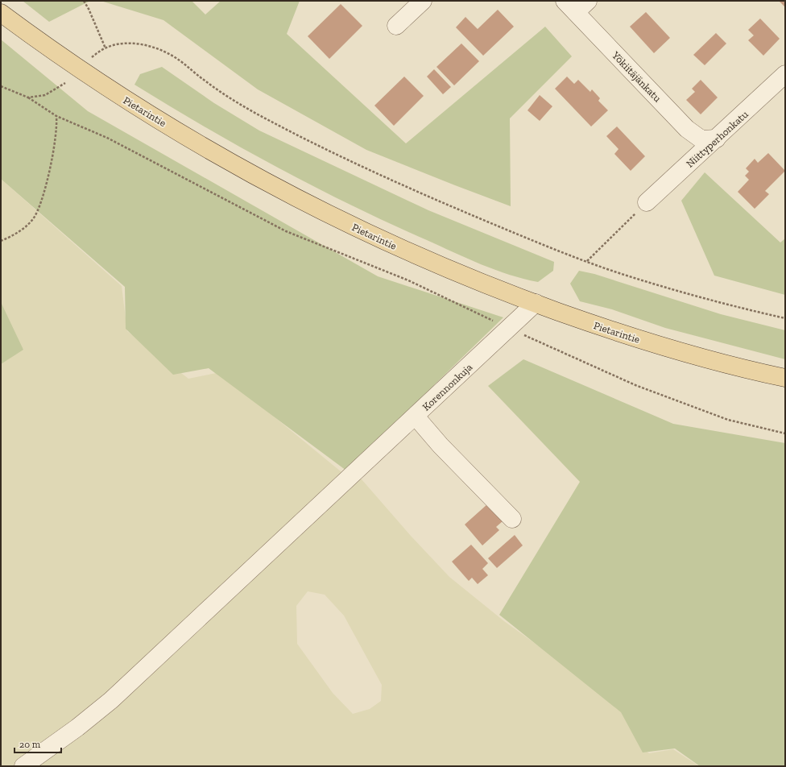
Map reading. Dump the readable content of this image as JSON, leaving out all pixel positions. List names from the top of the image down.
{
  "streets": {
    "main road": ["Pietarintie"],
    "street": ["Yökiitäjänkatu", "Niittyperhonkatu", "Korennonkuja"]
  },
  "crossings": [
    ["Yökiitäjänkatu", "Niittyperhonkatu"],
    ["Pietarintie", "Korennonkuja"]
  ],
  "scale_bar": "20 m"
}
